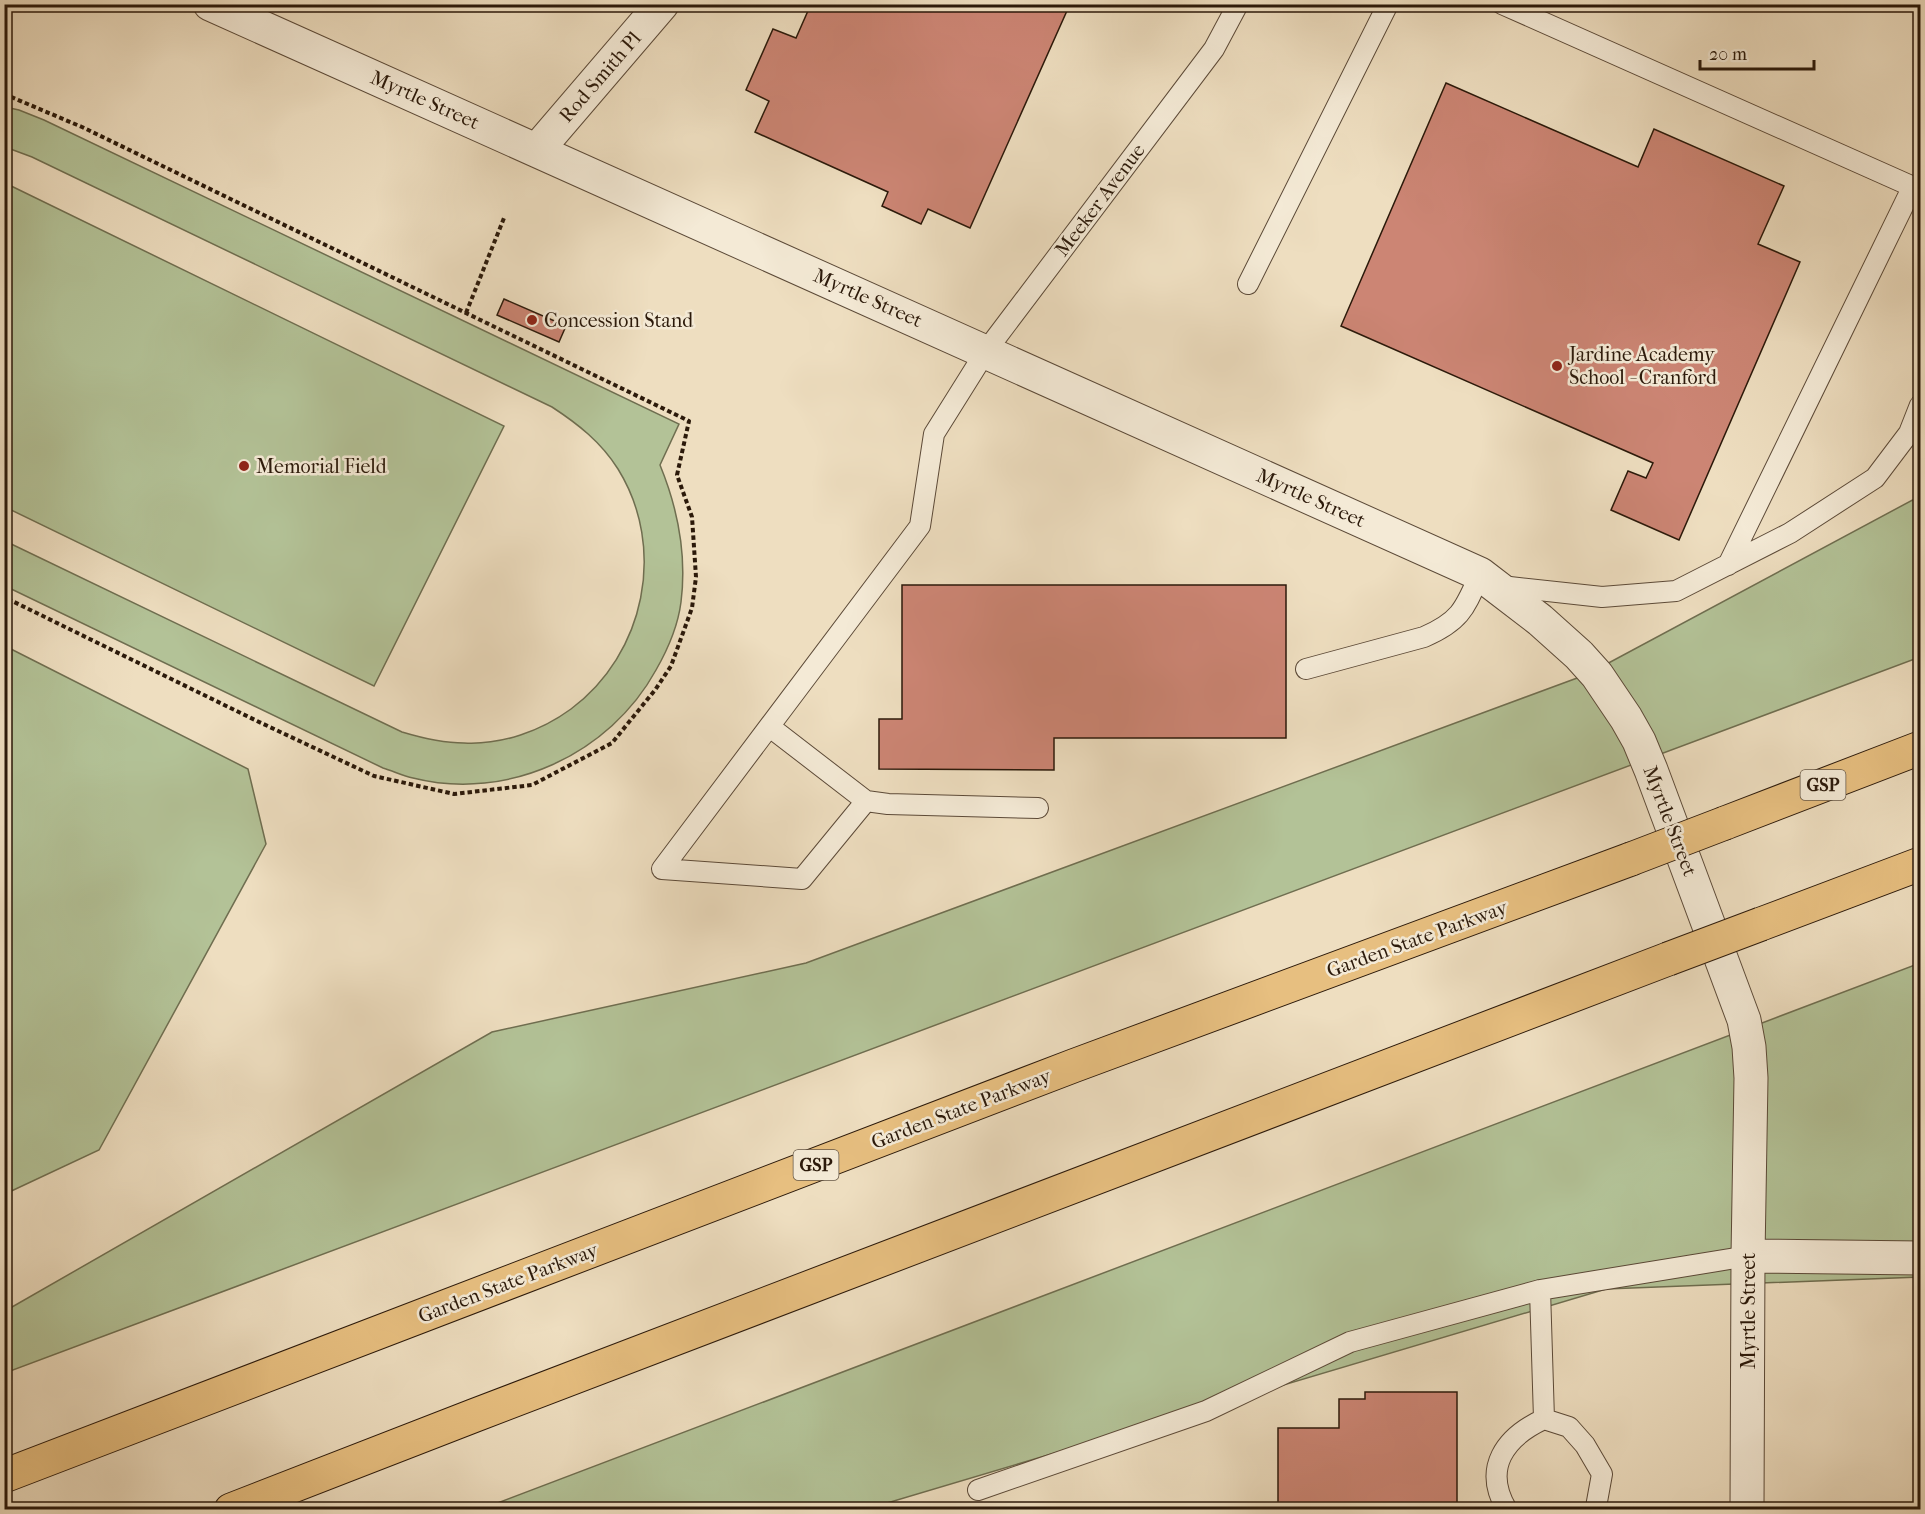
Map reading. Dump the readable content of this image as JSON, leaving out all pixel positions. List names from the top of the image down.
{
  "streets": {
    "highway": ["GSP", "Garden State Parkway"],
    "street": ["Rod Smith Pl", "Myrtle Street"],
    "lane": ["Meeker Avenue"]
  },
  "crossings": [
    ["Rod Smith Pl", "Myrtle Street"],
    ["Myrtle Street", "Meeker Avenue"]
  ],
  "places": ["Concession Stand", "Jardine Academy School - Cranford", "Memorial Field"],
  "scale_bar": "20 m"
}
